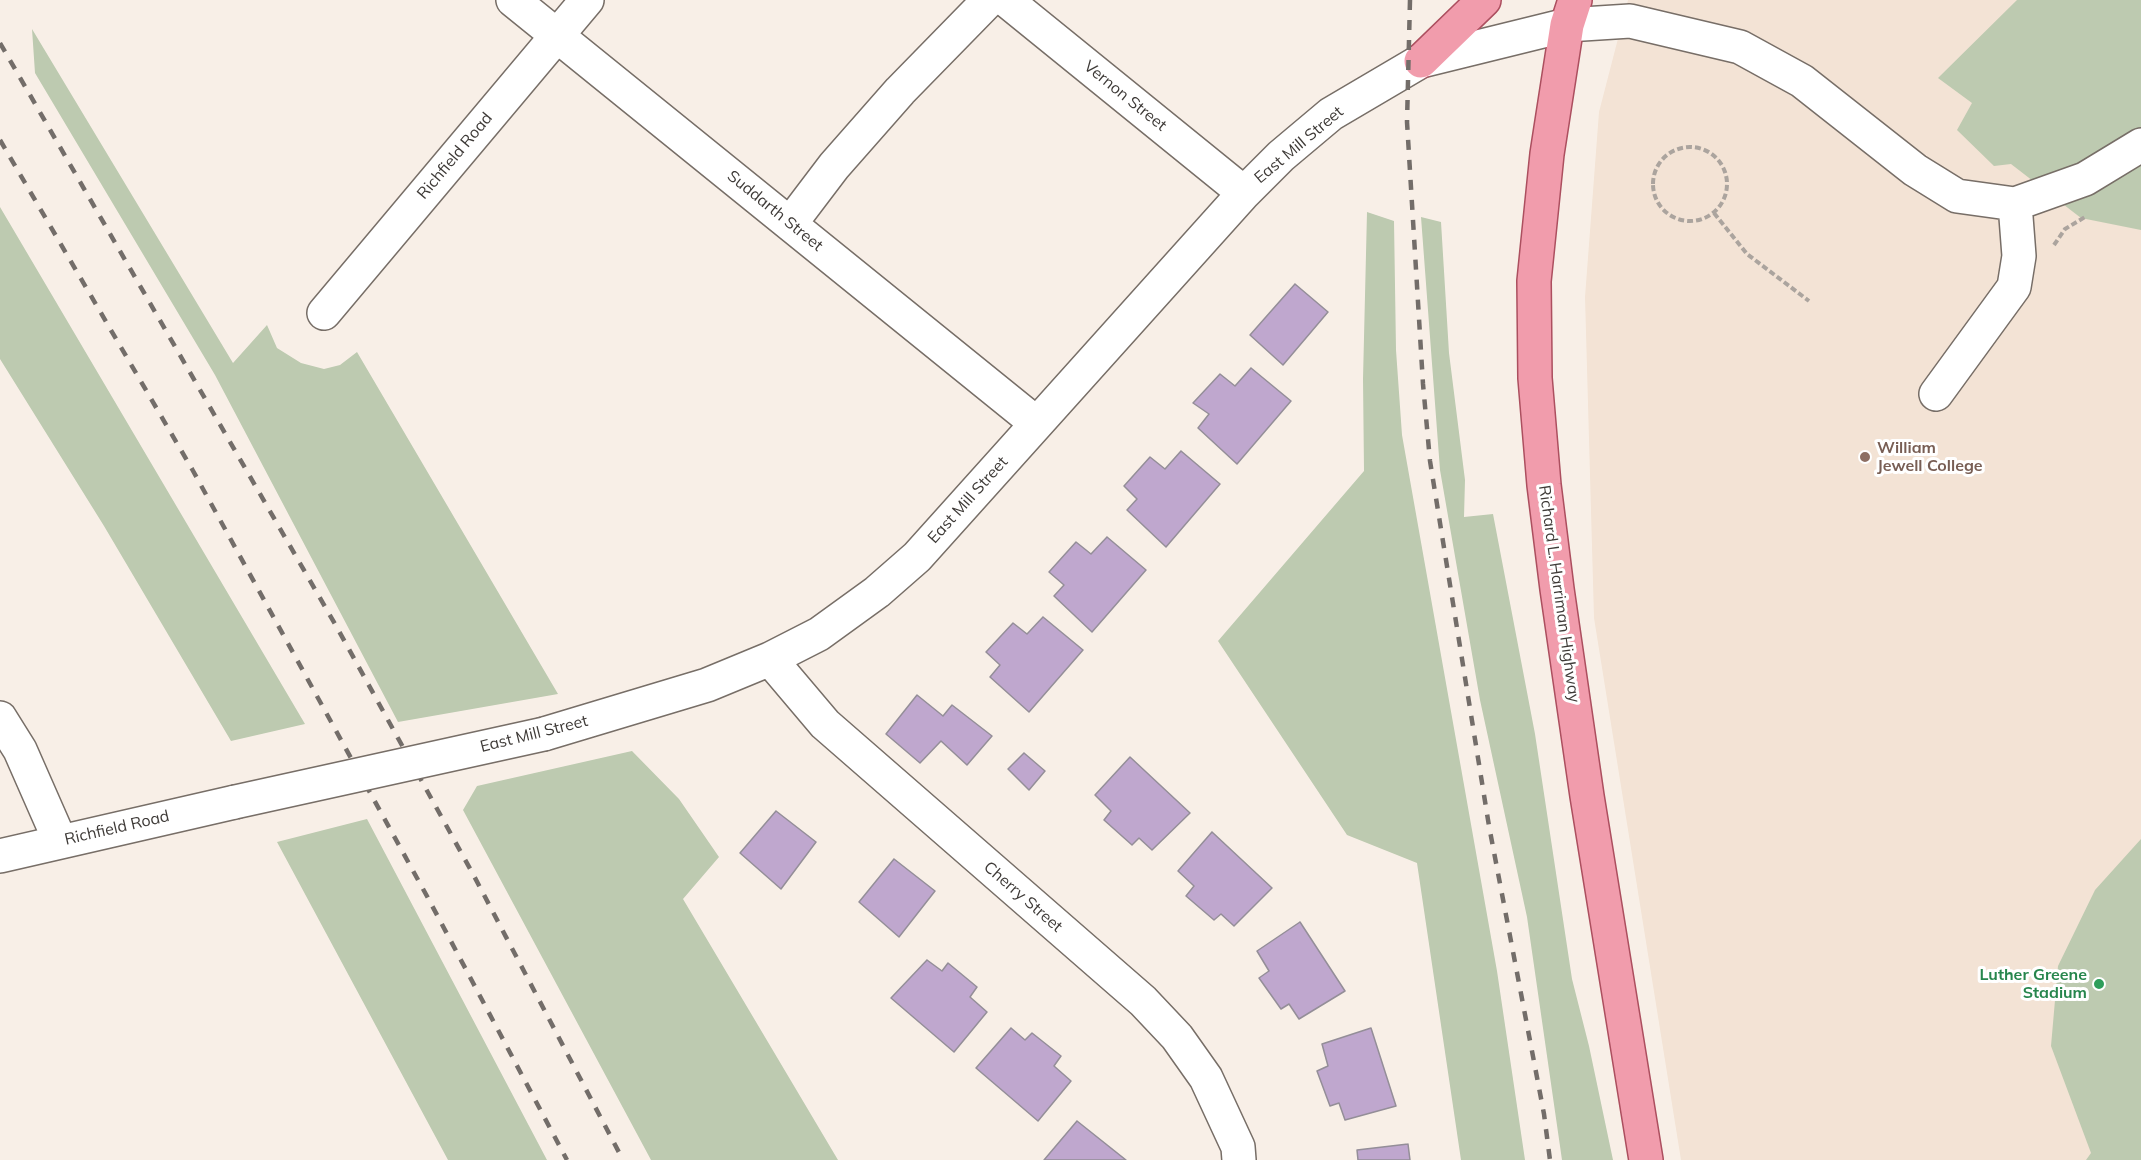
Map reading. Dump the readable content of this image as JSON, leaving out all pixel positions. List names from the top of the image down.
{
  "streets": {
    "main road": ["Richard L. Harriman Highway"],
    "street": [
      "Vernon Street",
      "East Mill Street",
      "Richfield Road",
      "Suddarth Street",
      "Cherry Street"
    ]
  },
  "crossings": [
    ["Vernon Street", "East Mill Street"],
    ["East Mill Street", "Richfield Road"],
    ["East Mill Street", "Suddarth Street"],
    ["East Mill Street", "Richard L. Harriman Highway"],
    ["East Mill Street", "Cherry Street"],
    ["Richfield Road", "Suddarth Street"]
  ],
  "places": ["William Jewell College", "Luther Greene Stadium"]
}
